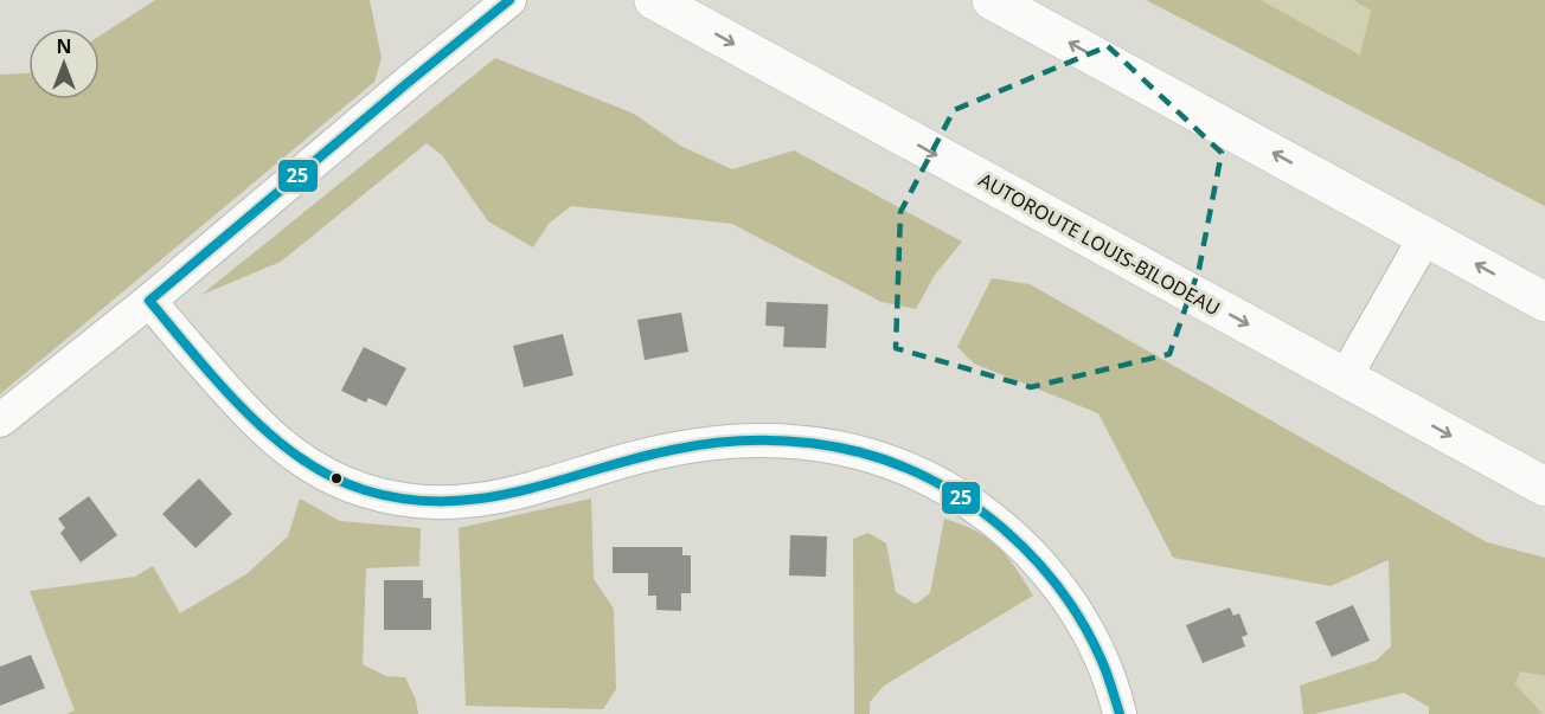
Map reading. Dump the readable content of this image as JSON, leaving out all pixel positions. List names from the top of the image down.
{
  "streets": {
    "highway": ["AUTOROUTE LOUIS-BILODEAU"]
  },
  "lines": ["transit line 25"],
  "north": "top"
}
